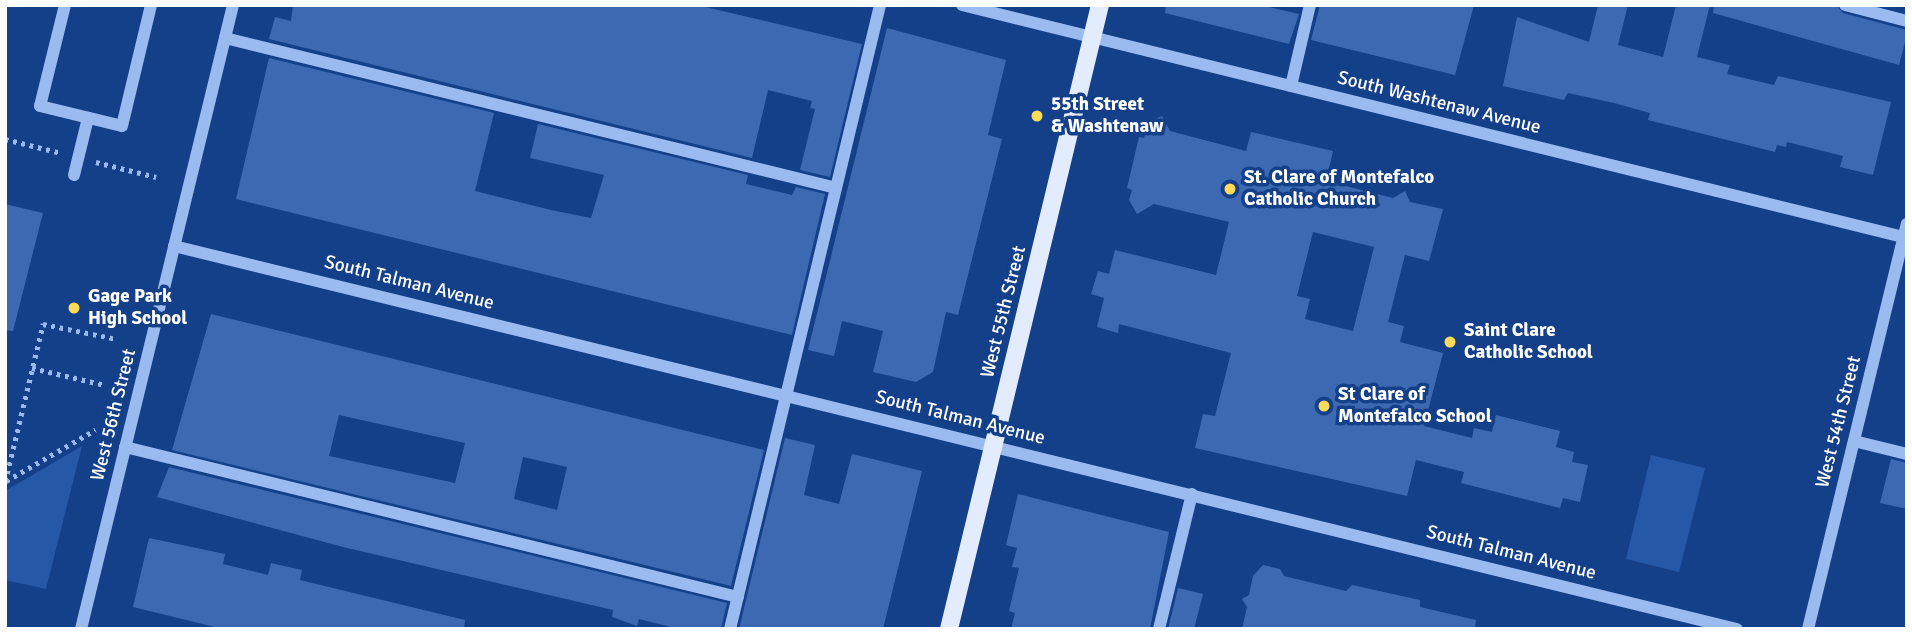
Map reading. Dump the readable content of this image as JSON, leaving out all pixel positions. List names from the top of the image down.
{
  "streets": {
    "main road": ["West 55th Street"],
    "street": [
      "South Washtenaw Avenue",
      "South Talman Avenue",
      "West 56th Street",
      "West 54th Street"
    ]
  },
  "crossings": [
    ["South Washtenaw Avenue", "West 55th Street"],
    ["South Washtenaw Avenue", "West 54th Street"],
    ["South Talman Avenue", "West 55th Street"],
    ["South Talman Avenue", "West 56th Street"]
  ],
  "places": [
    "55th Street & Washtenaw",
    "St. Clare of Montefalco Catholic Church",
    "Gage Park High School",
    "Saint Clare Catholic School",
    "St Clare of Montefalco School"
  ]
}
